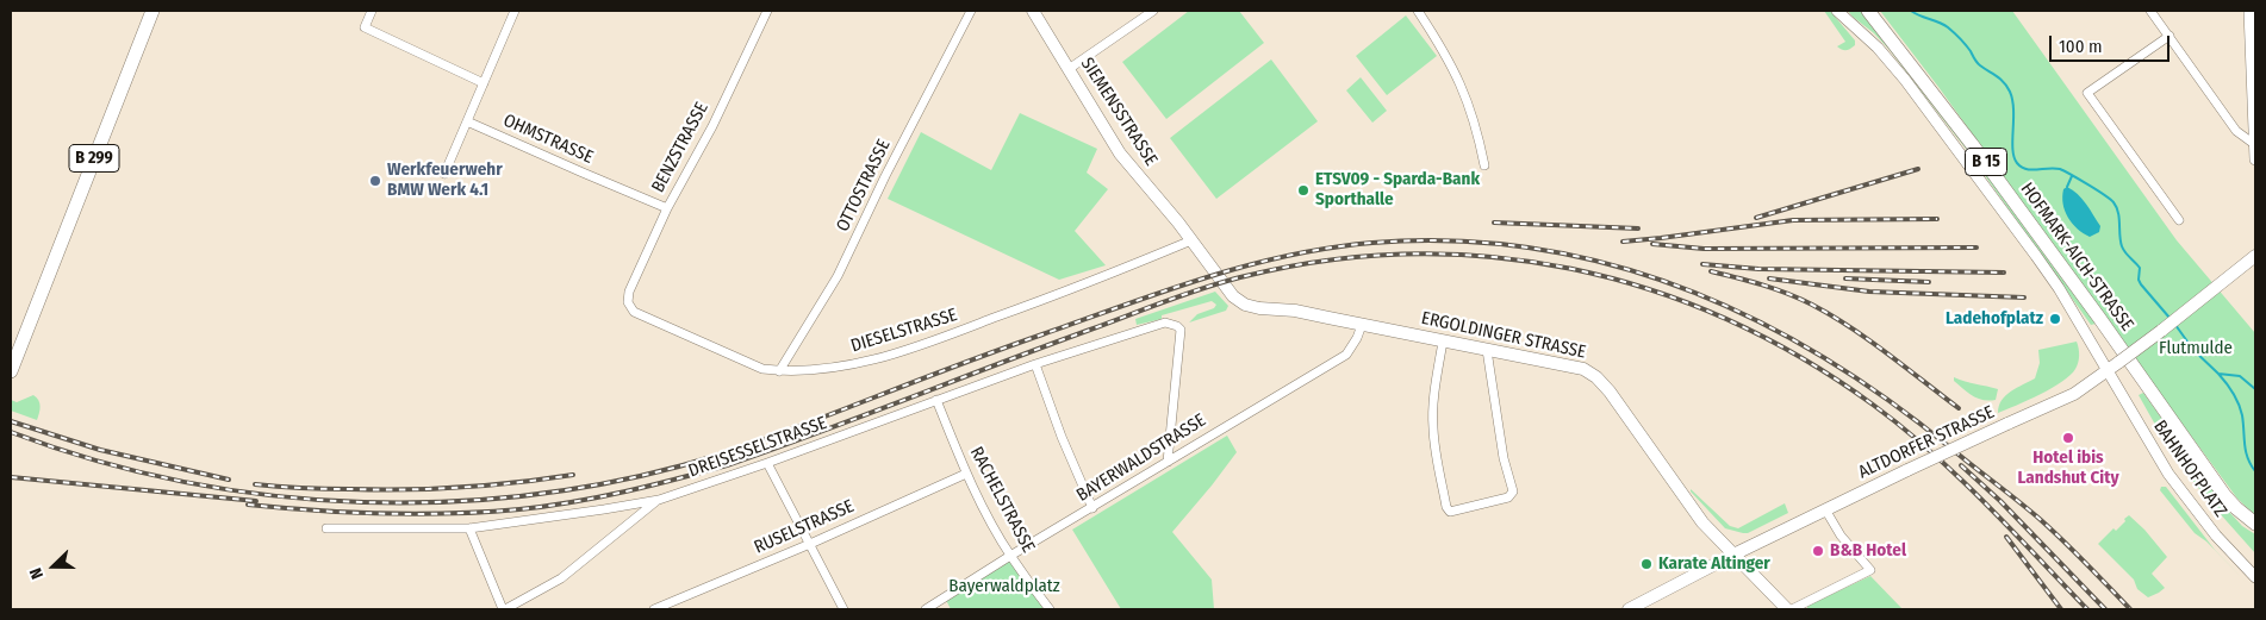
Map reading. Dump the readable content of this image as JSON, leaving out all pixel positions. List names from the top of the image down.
{
  "streets": {
    "main road": [
      "SIEMENSSTRASSE",
      "B 299",
      "B 15",
      "HOFMARK-AICH-STRASSE",
      "ERGOLDINGER STRASSE",
      "ALTDORFER STRASSE"
    ],
    "street": [
      "OHMSTRASSE",
      "BENZSTRASSE",
      "OTTOSTRASSE",
      "DIESELSTRASSE",
      "DREISESSELSTRASSE",
      "BAYERWALDSTRASSE",
      "BAHNHOFPLATZ",
      "RACHELSTRASSE",
      "RUSELSTRASSE"
    ]
  },
  "crossings": [
    ["SIEMENSSTRASSE", "DIESELSTRASSE"],
    ["SIEMENSSTRASSE", "ERGOLDINGER STRASSE"],
    ["OHMSTRASSE", "BENZSTRASSE"],
    ["BENZSTRASSE", "DIESELSTRASSE"],
    ["OTTOSTRASSE", "DIESELSTRASSE"],
    ["HOFMARK-AICH-STRASSE", "ALTDORFER STRASSE"],
    ["HOFMARK-AICH-STRASSE", "BAHNHOFPLATZ"],
    ["ERGOLDINGER STRASSE", "ALTDORFER STRASSE"],
    ["ERGOLDINGER STRASSE", "BAYERWALDSTRASSE"],
    ["ALTDORFER STRASSE", "BAHNHOFPLATZ"],
    ["DREISESSELSTRASSE", "BAYERWALDSTRASSE"],
    ["DREISESSELSTRASSE", "RACHELSTRASSE"],
    ["BAYERWALDSTRASSE", "RACHELSTRASSE"],
    ["RACHELSTRASSE", "RUSELSTRASSE"]
  ],
  "parks": ["Flutmulde", "Bayerwaldplatz"],
  "places": [
    "Werkfeuerwehr BMW Werk 4.1",
    "ETSV09 - Sparda-Bank Sporthalle",
    "Ladehofplatz",
    "Hotel ibis Landshut City",
    "B&B Hotel",
    "Karate Altinger"
  ],
  "scale_bar": "100 m",
  "north": "left"
}
